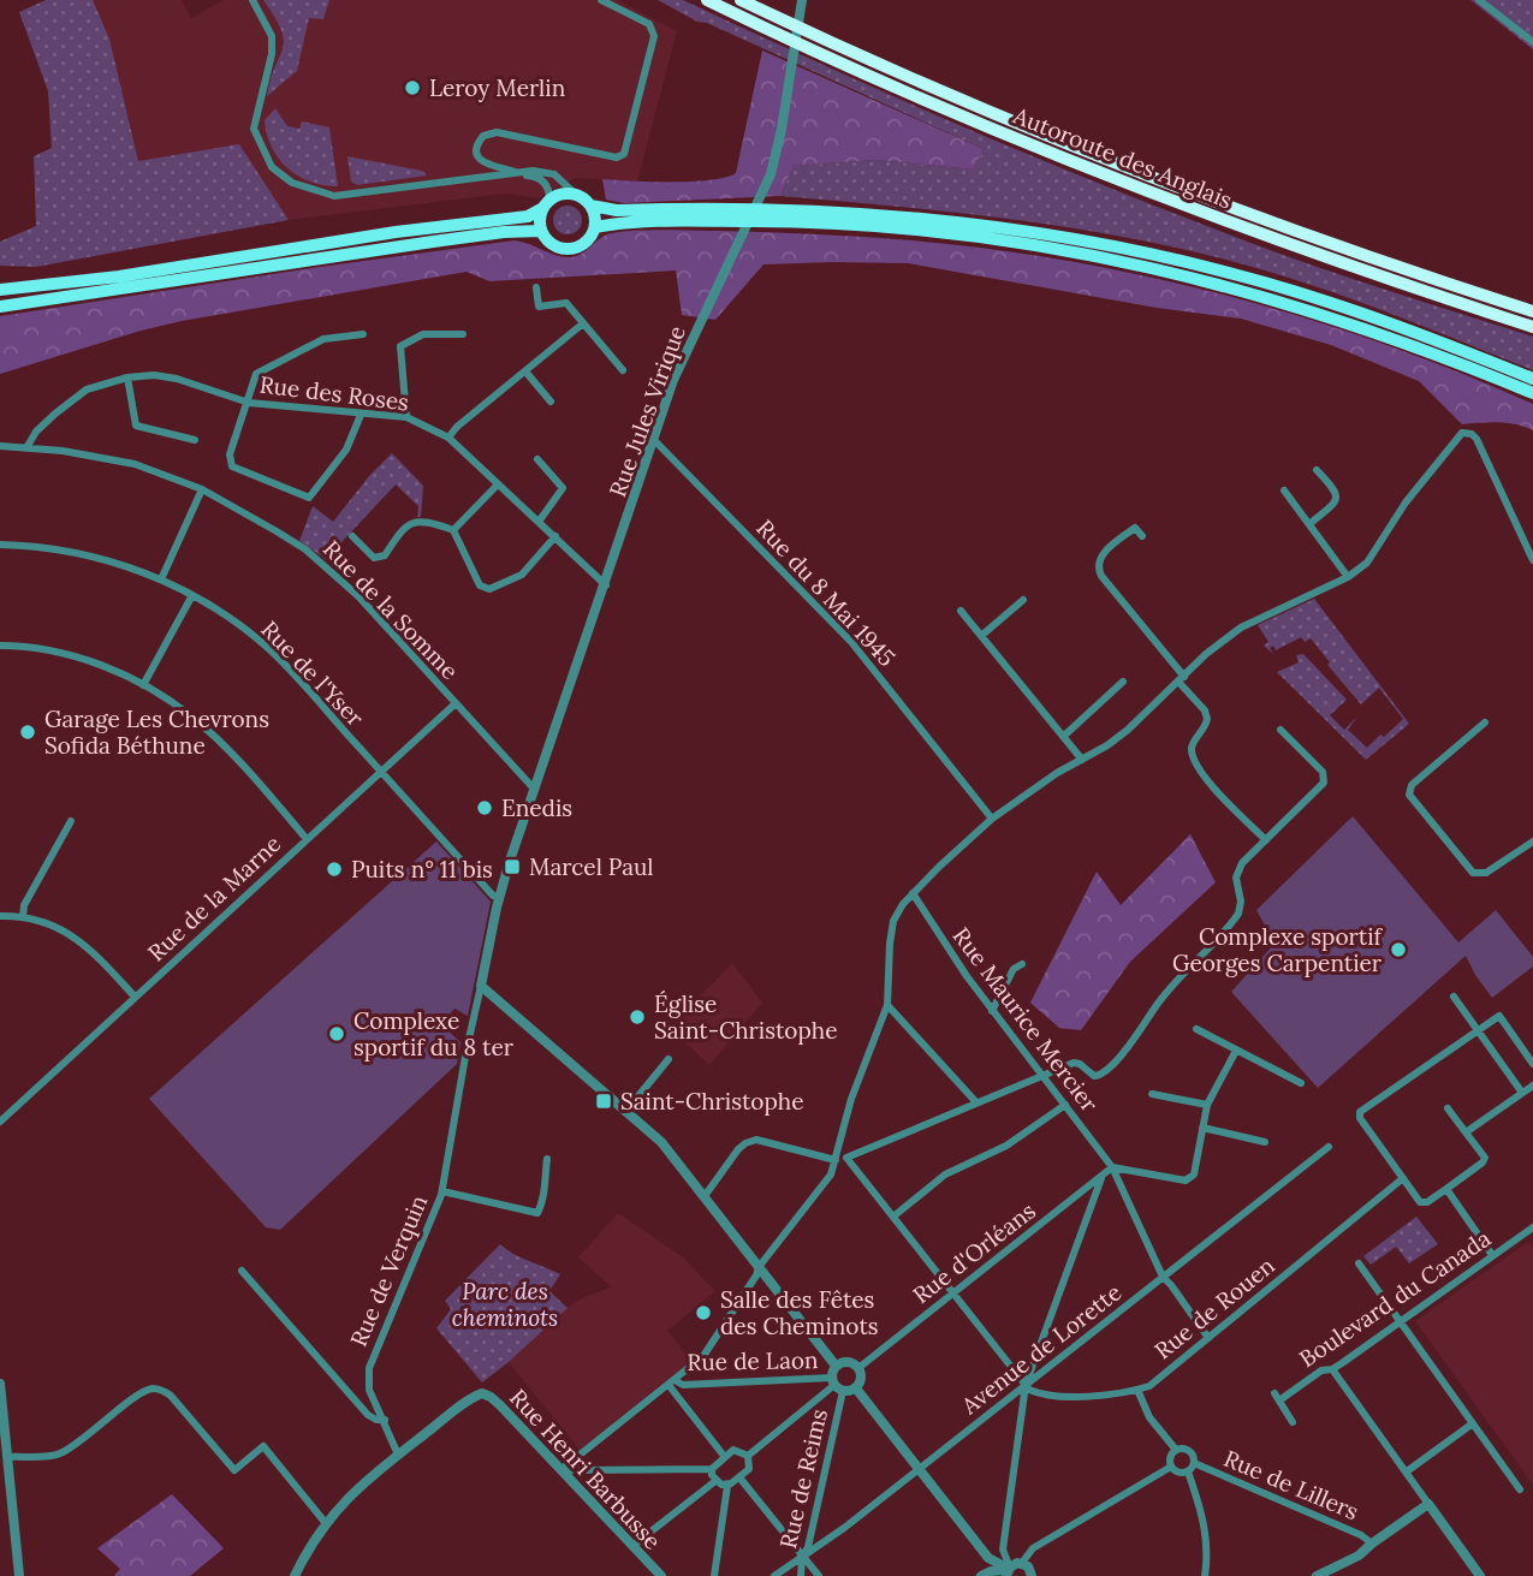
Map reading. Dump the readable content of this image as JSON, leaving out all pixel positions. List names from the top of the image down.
{
  "streets": {
    "highway": ["Autoroute des Anglais"],
    "street": [
      "Rue des Roses",
      "Rue Jules Virique",
      "Rue du 8 Mai 1945",
      "Rue de la Somme",
      "Rue de l'Yser",
      "Rue de la Marne",
      "Rue Maurice Mercier",
      "Rue d'Orléans",
      "Rue de Verquin",
      "Boulevard du Canada",
      "Rue de Rouen",
      "Avenue de Lorette",
      "Rue de Laon",
      "Rue Henri Barbusse",
      "Rue de Reims",
      "Rue de Lillers"
    ]
  },
  "crossings": [
    ["Rue des Roses", "Rue Jules Virique"],
    ["Rue des Roses", "Rue de la Somme"],
    ["Rue Jules Virique", "Rue du 8 Mai 1945"],
    ["Rue Jules Virique", "Rue de la Somme"],
    ["Rue Jules Virique", "Rue de l'Yser"],
    ["Rue Jules Virique", "Rue de Verquin"],
    ["Rue de la Somme", "Rue de la Marne"],
    ["Rue de l'Yser", "Rue de la Marne"],
    ["Rue Maurice Mercier", "Rue d'Orléans"],
    ["Rue Maurice Mercier", "Rue de Rouen"],
    ["Rue Maurice Mercier", "Avenue de Lorette"],
    ["Rue d'Orléans", "Rue de Laon"],
    ["Rue d'Orléans", "Rue de Reims"],
    ["Rue de Verquin", "Rue Henri Barbusse"],
    ["Rue de Rouen", "Avenue de Lorette"],
    ["Avenue de Lorette", "Rue de Reims"],
    ["Rue de Laon", "Rue de Reims"]
  ],
  "parks": ["Parc des cheminots"],
  "places": {
    "other": [
      "Leroy Merlin",
      "Garage Les Chevrons Sofida Béthune",
      "Enedis",
      "Puits n° 11 bis",
      "Complexe sportif Georges Carpentier",
      "Église Saint-Christophe",
      "Complexe sportif du 8 ter",
      "Salle des Fêtes des Cheminots"
    ],
    "transit": ["Marcel Paul", "Saint-Christophe"]
  }
}
